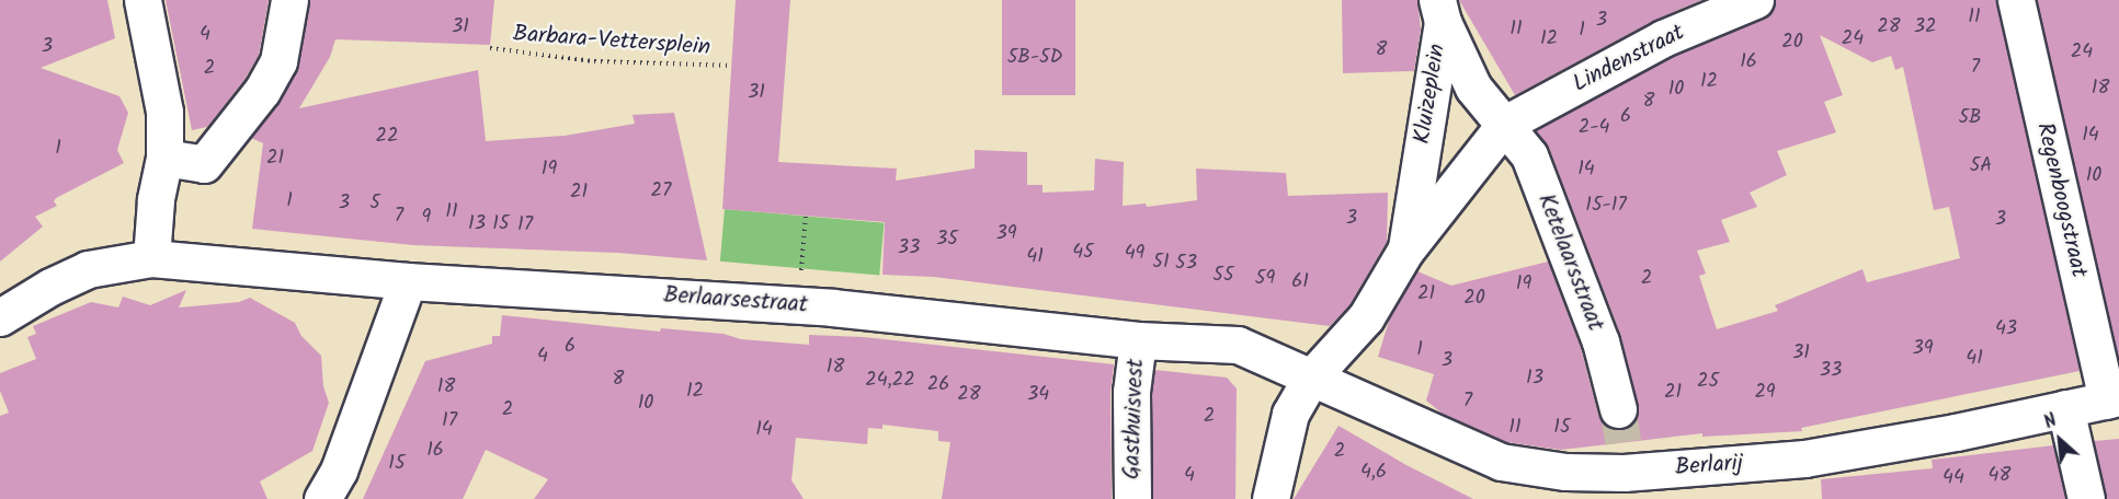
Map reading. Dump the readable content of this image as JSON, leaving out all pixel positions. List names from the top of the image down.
{
  "streets": {
    "street": [
      "Lindenstraat",
      "Kluizeplein",
      "Regenboogstraat",
      "Ketelaarsstraat",
      "Berlaarsestraat",
      "Gasthuisvest",
      "Berlarij"
    ],
    "path": ["Barbara-Vettersplein"]
  },
  "crossings": [
    ["Lindenstraat", "Kluizeplein"],
    ["Lindenstraat", "Ketelaarsstraat"],
    ["Kluizeplein", "Ketelaarsstraat"],
    ["Kluizeplein", "Berlaarsestraat"],
    ["Kluizeplein", "Berlarij"],
    ["Regenboogstraat", "Berlarij"],
    ["Ketelaarsstraat", "Berlarij"],
    ["Berlaarsestraat", "Gasthuisvest"],
    ["Berlaarsestraat", "Berlarij"]
  ],
  "house_numbers": [
    "11",
    "3",
    "31",
    "28",
    "32",
    "11",
    "1",
    "4",
    "12",
    "24",
    "20",
    "3",
    "8",
    "24",
    "5B-5D",
    "16",
    "7",
    "2",
    "12",
    "18",
    "10",
    "31",
    "8",
    "6",
    "5B",
    "2-4",
    "14",
    "22",
    "1",
    "21",
    "5A",
    "19",
    "14",
    "10",
    "27",
    "21",
    "1",
    "3",
    "5",
    "15-17",
    "11",
    "7",
    "9",
    "3",
    "3",
    "13",
    "15",
    "17",
    "39",
    "35",
    "33",
    "45",
    "49",
    "41",
    "51",
    "53",
    "55",
    "59",
    "2",
    "61",
    "19",
    "21",
    "20",
    "43",
    "6",
    "39",
    "1",
    "31",
    "4",
    "41",
    "3",
    "18",
    "33",
    "13",
    "8",
    "24,22",
    "25",
    "26",
    "18",
    "12",
    "21",
    "29",
    "28",
    "34",
    "7",
    "10",
    "2",
    "2",
    "17",
    "11",
    "15",
    "14",
    "16",
    "2",
    "15",
    "4,6",
    "4",
    "48",
    "44"
  ],
  "north": "top left"
}
